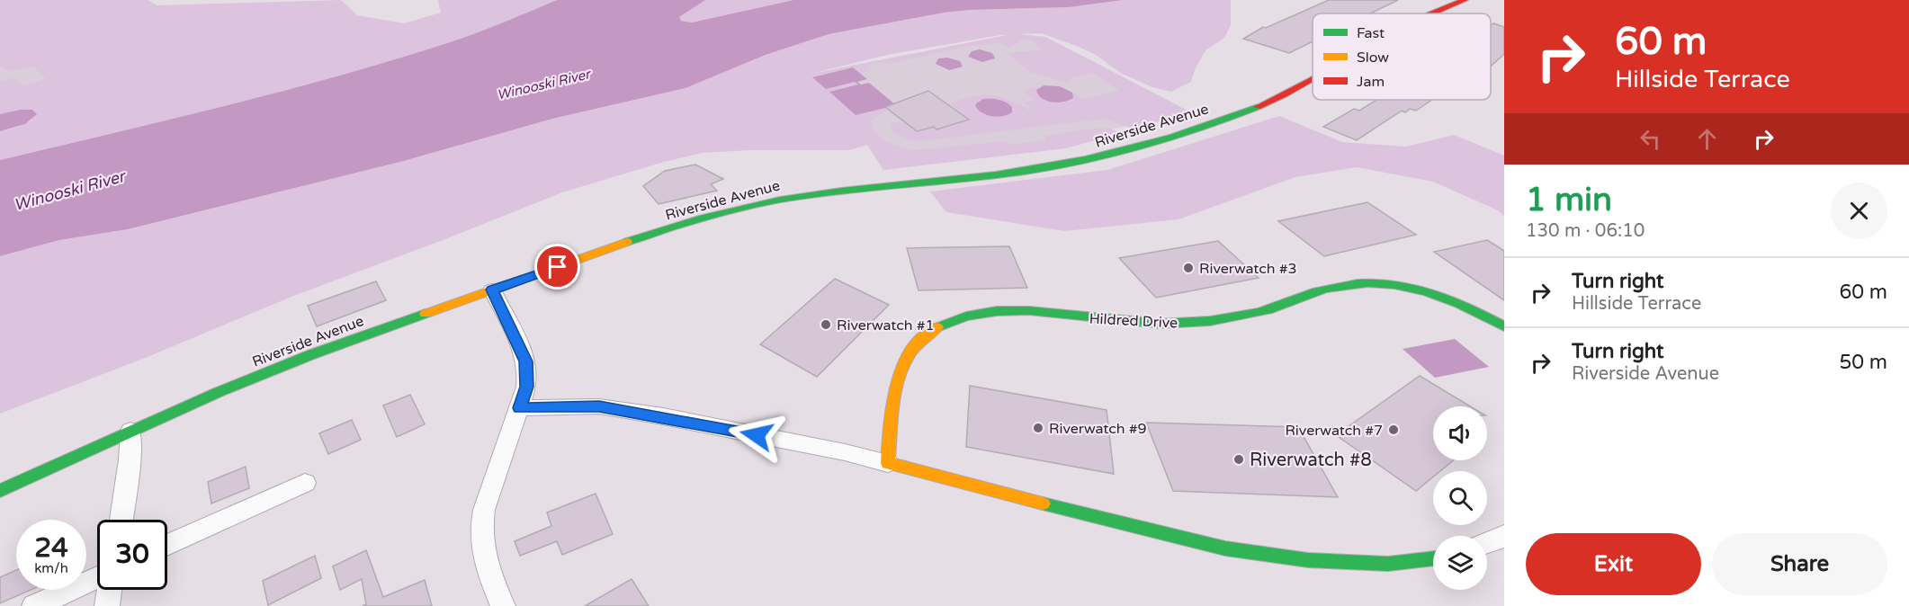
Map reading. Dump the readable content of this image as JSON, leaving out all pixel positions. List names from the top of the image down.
{
  "streets": {
    "main road": ["Riverside Avenue", "Hildred Drive"]
  },
  "water": ["Winooski River"],
  "places": [
    "Riverwatch #3",
    "Riverwatch #1",
    "Riverwatch #9",
    "Riverwatch #7",
    "Riverwatch #8"
  ],
  "legend": ["Fast", "Slow", "Jam"],
  "page": {
    "turn": ["60 m", "Hillside Terrace"],
    "heading": ["1 min", "130 m · 06:10"],
    "list": [
      {
        "name": "Turn right",
        "note": "Hillside Terrace",
        "value": "60 m"
      },
      {
        "name": "Turn right",
        "note": "Riverside Avenue",
        "value": "50 m"
      }
    ],
    "speed": "24 km/h",
    "limit": "30",
    "buttons": ["Exit", "Share"]
  }
}
